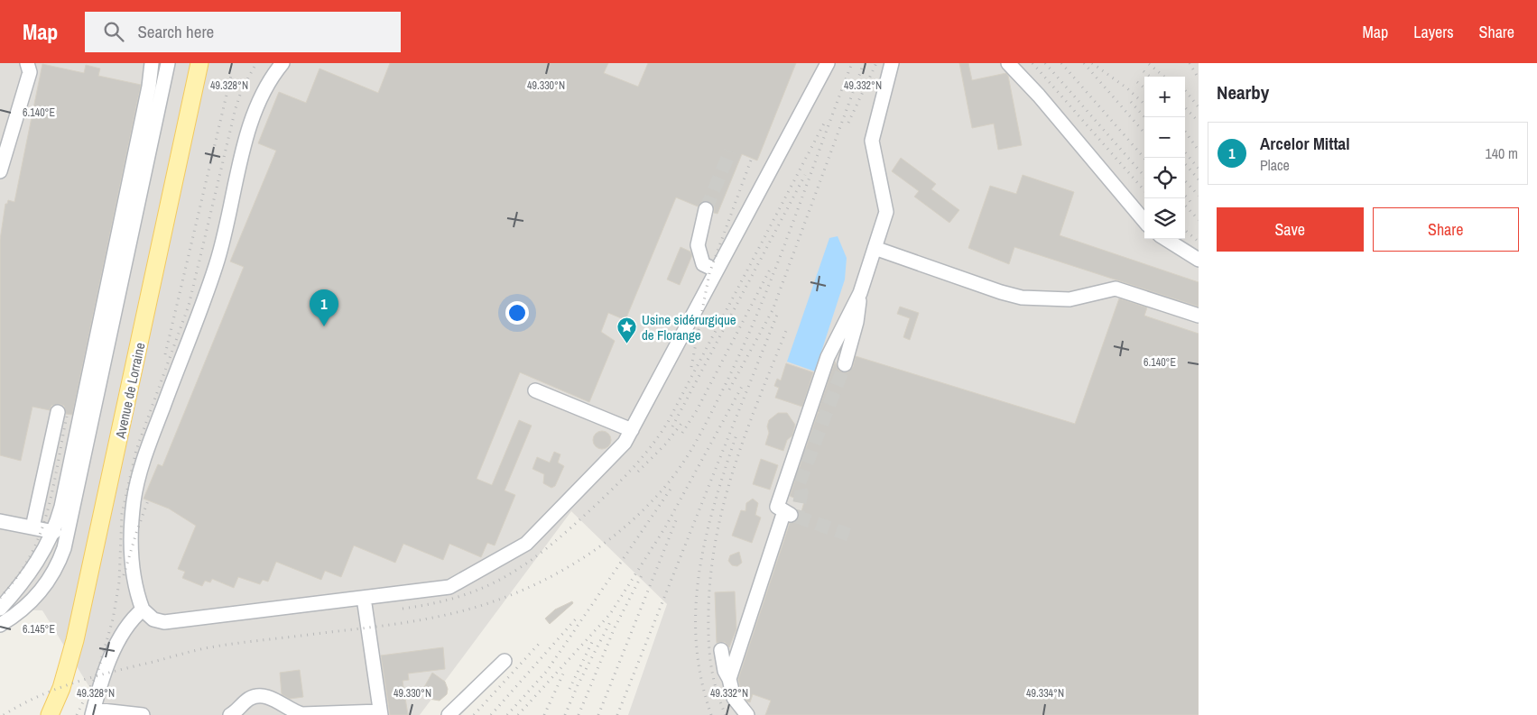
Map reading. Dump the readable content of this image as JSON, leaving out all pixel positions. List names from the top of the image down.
{
  "streets": {
    "main road": ["Avenue de Lorraine"]
  },
  "places": {
    "place": ["Usine sidérurgique de Florange"]
  },
  "page": {
    "header": "Map",
    "search": "Search here",
    "nav": ["Map", "Layers", "Share"],
    "heading": "Nearby",
    "map_buttons": ["+", "−"],
    "list": [
      {
        "mark": "1",
        "name": "Arcelor Mittal",
        "note": "Place",
        "value": "140 m"
      }
    ],
    "buttons": ["Save", "Share"],
    "pins": "1"
  },
  "coordinates": [
    "49.328°N",
    "49.330°N",
    "49.332°N",
    "6.140°E",
    "6.145°E",
    "49.334°N"
  ]
}
